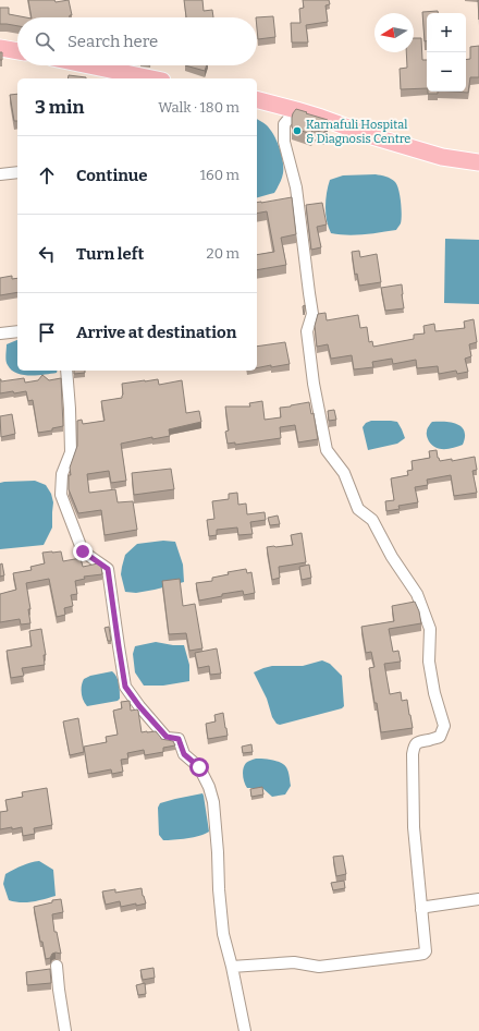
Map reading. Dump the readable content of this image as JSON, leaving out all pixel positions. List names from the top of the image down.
{
  "places": ["Karnafuli Hospital & Diagnosis Centre"],
  "north": "left",
  "page": {
    "map_buttons": ["+", "−"],
    "search": "Search here",
    "heading": ["3 min", "Walk · 180 m"],
    "list": [
      ["Continue", "160 m"],
      ["Turn left", "20 m"],
      "Arrive at destination"
    ]
  }
}
